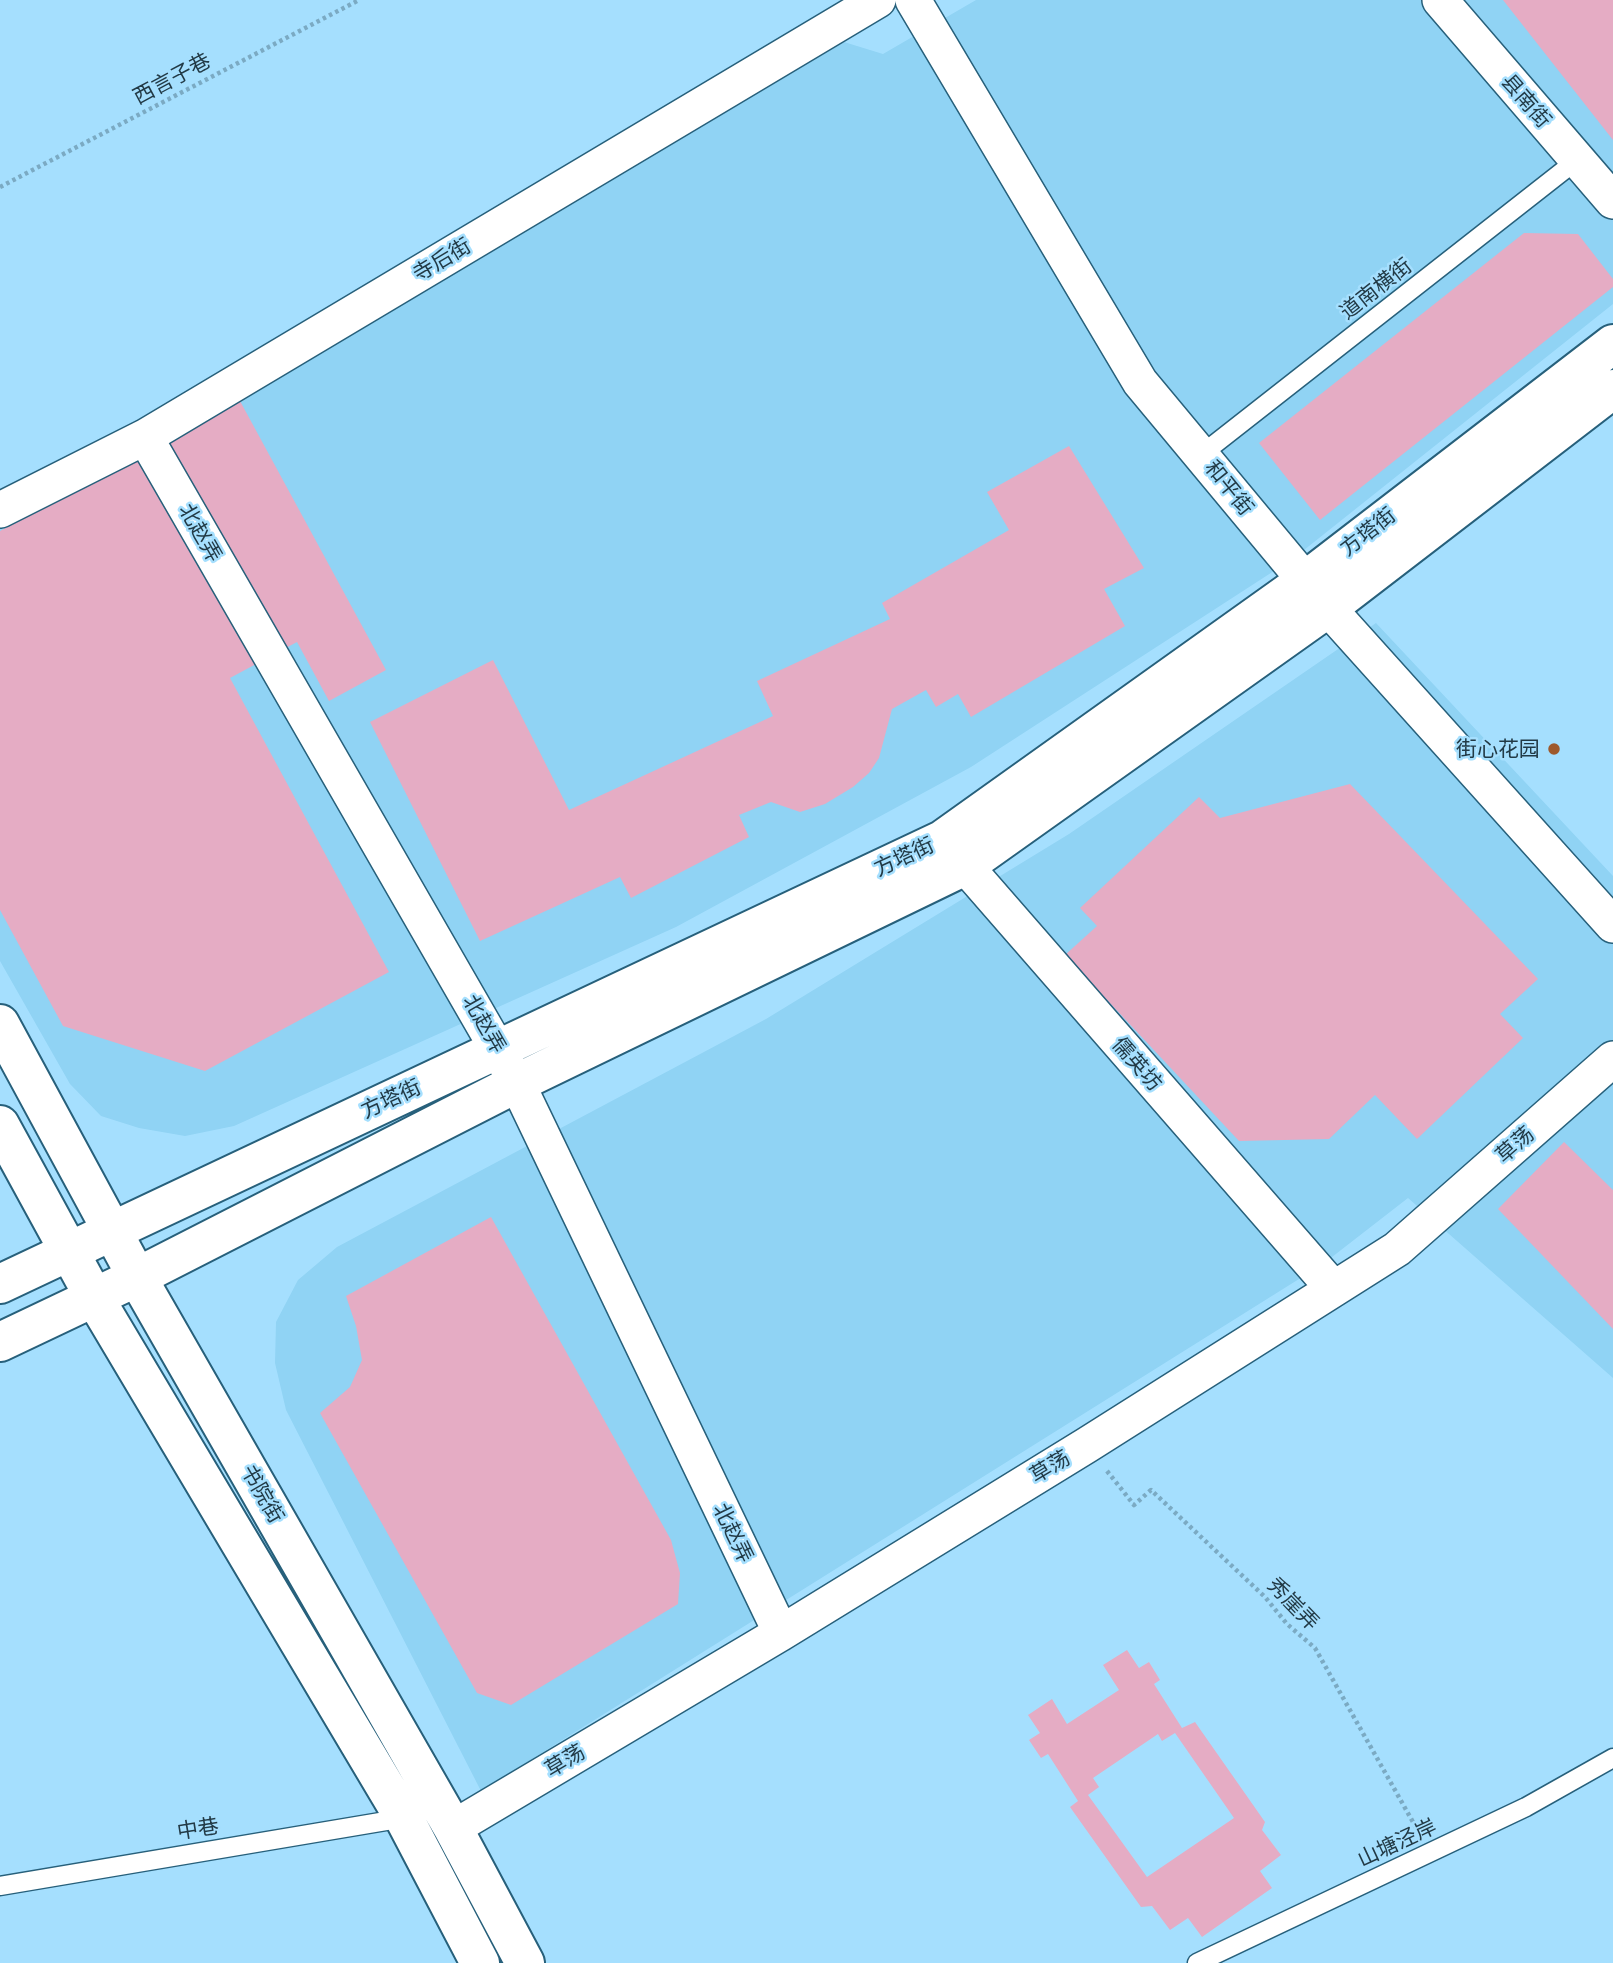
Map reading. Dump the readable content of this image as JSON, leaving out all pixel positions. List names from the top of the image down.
{
  "streets": {
    "street": [
      "县南街",
      "寺后街",
      "和平街",
      "方塔街",
      "北赵弄",
      "儒英坊",
      "草荡",
      "书院街"
    ],
    "lane": ["道南横街", "中巷", "山塘泾岸"],
    "path": ["西言子巷", "秀崖弄"]
  },
  "crossings": [
    ["县南街", "道南横街"],
    ["寺后街", "北赵弄"],
    ["道南横街", "和平街"],
    ["和平街", "方塔街"],
    ["方塔街", "北赵弄"],
    ["方塔街", "儒英坊"],
    ["方塔街", "书院街"],
    ["北赵弄", "草荡"],
    ["儒英坊", "草荡"],
    ["草荡", "书院街"],
    ["草荡", "秀崖弄"],
    ["书院街", "中巷"],
    ["秀崖弄", "山塘泾岸"]
  ],
  "places": ["街心花园"]
}
